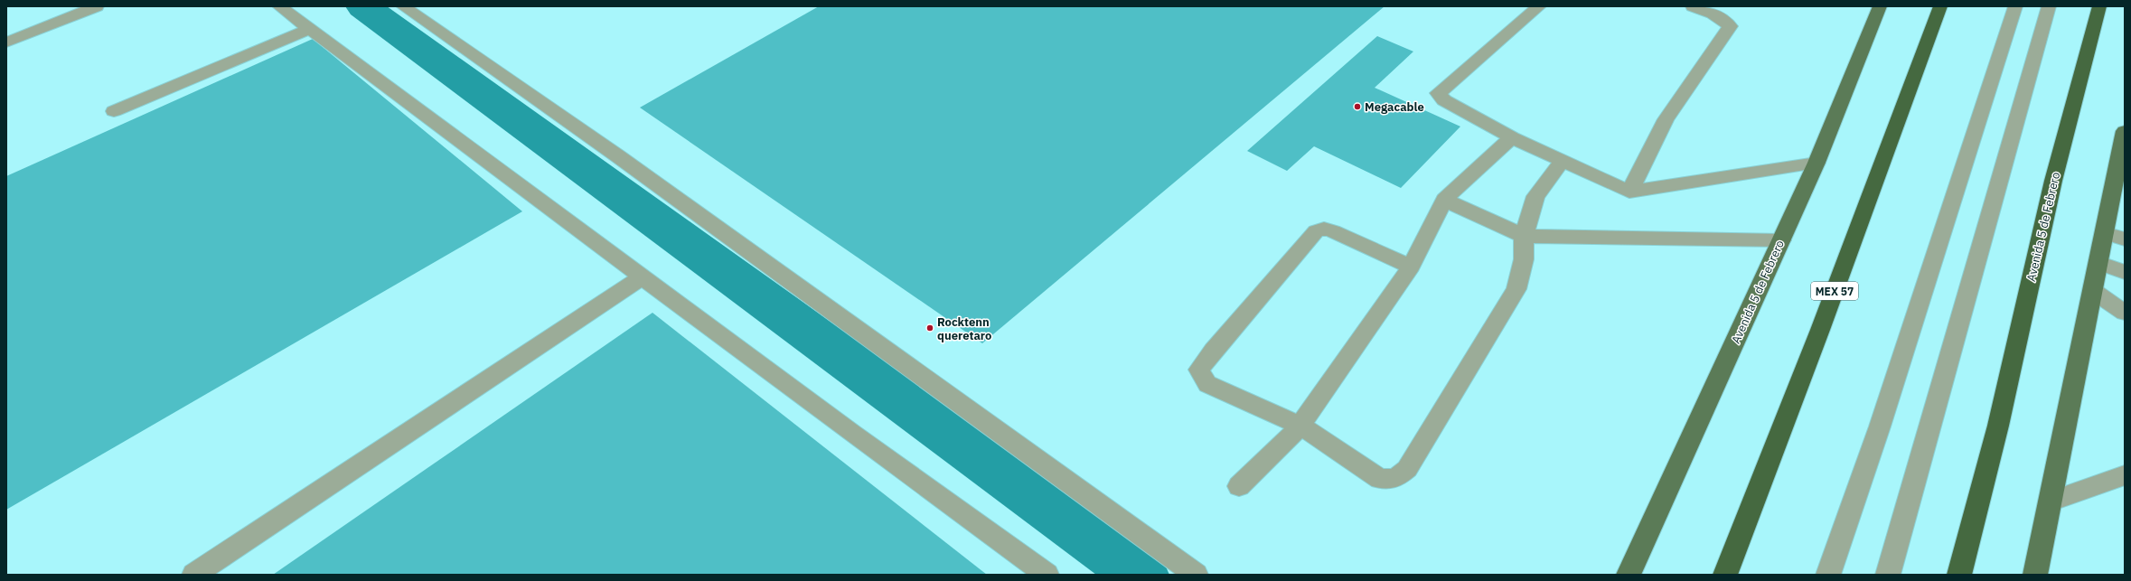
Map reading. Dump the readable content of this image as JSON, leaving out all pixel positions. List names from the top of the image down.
{
  "streets": {
    "highway": ["Avenida 5 de Febrero", "MEX 57"]
  },
  "places": ["Megacable", "Rocktenn queretaro"]
}
